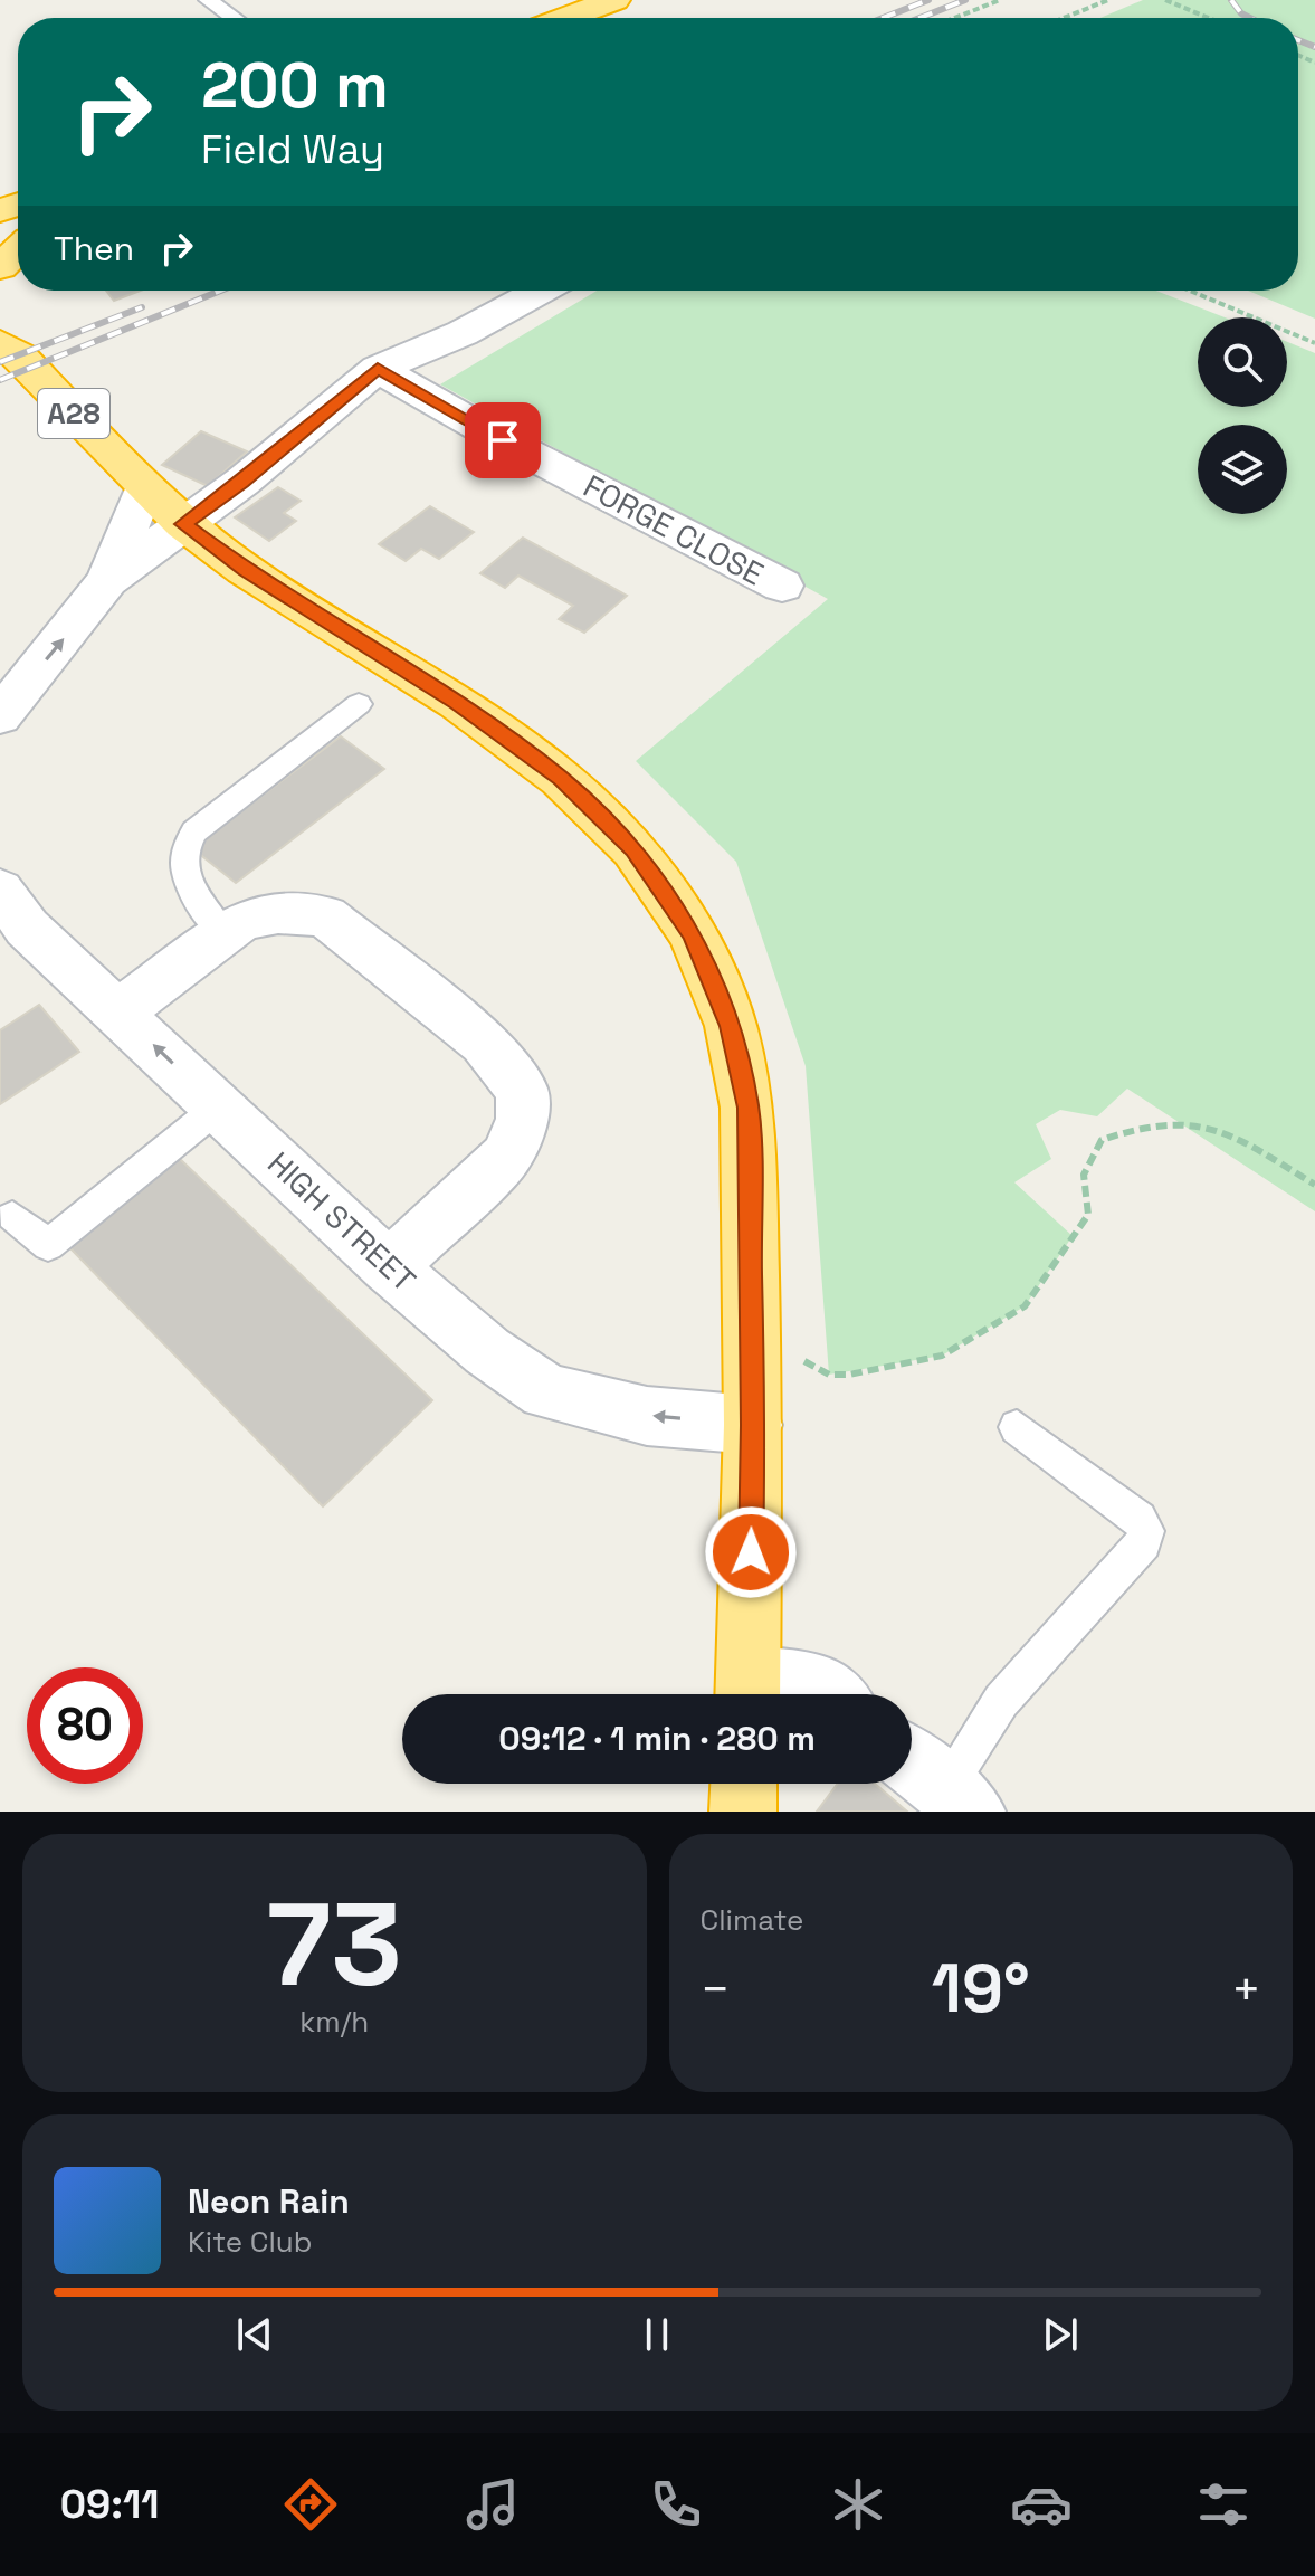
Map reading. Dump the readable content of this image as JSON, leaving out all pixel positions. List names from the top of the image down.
{
  "streets": {
    "highway": ["A28"],
    "street": ["FORGE CLOSE", "HIGH STREET"]
  },
  "crossings": [
    ["A28", "HIGH STREET"]
  ],
  "one_way": ["HIGH STREET"],
  "page": {
    "turn": ["200 m", "Field Way"],
    "then": "Then",
    "limit": "80",
    "trip": "09:12 · 1 min · 280 m",
    "tile": [
      ["73", "km/h"],
      "Climate"
    ],
    "heat": ["−", "19°", "+"],
    "song": ["Neon Rain", "Kite Club"],
    "tabs": "09:11"
  }
}
